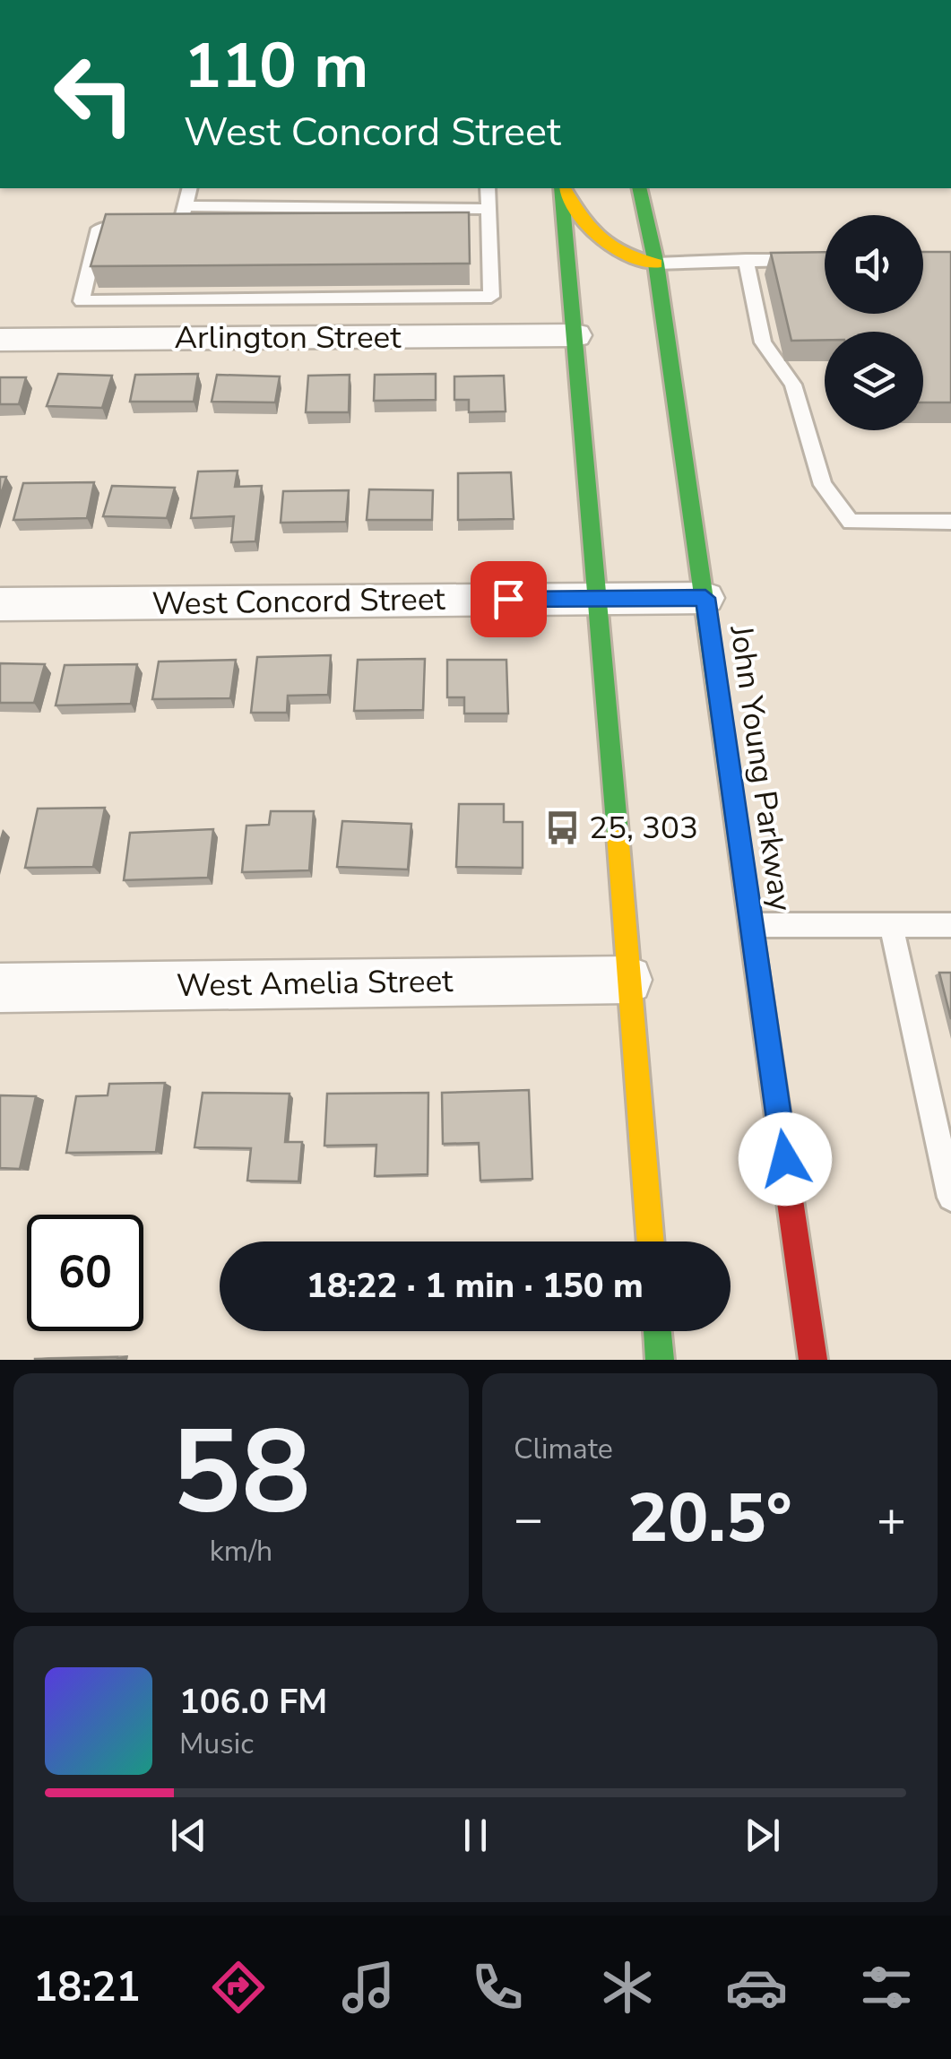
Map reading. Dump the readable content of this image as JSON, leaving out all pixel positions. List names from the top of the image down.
{
  "streets": {
    "main road": ["John Young Parkway"],
    "street": ["Arlington Street", "West Concord Street", "West Amelia Street"]
  },
  "crossings": [
    ["West Concord Street", "John Young Parkway"]
  ],
  "places": {
    "bus stop": ["25, 303"]
  },
  "page": {
    "turn": ["110 m", "West Concord Street"],
    "limit": "60",
    "trip": "18:22 · 1 min · 150 m",
    "tile": [
      ["58", "km/h"],
      "Climate"
    ],
    "heat": ["−", "20.5°", "+"],
    "song": ["106.0 FM", "Music"],
    "tabs": "18:21"
  }
}
